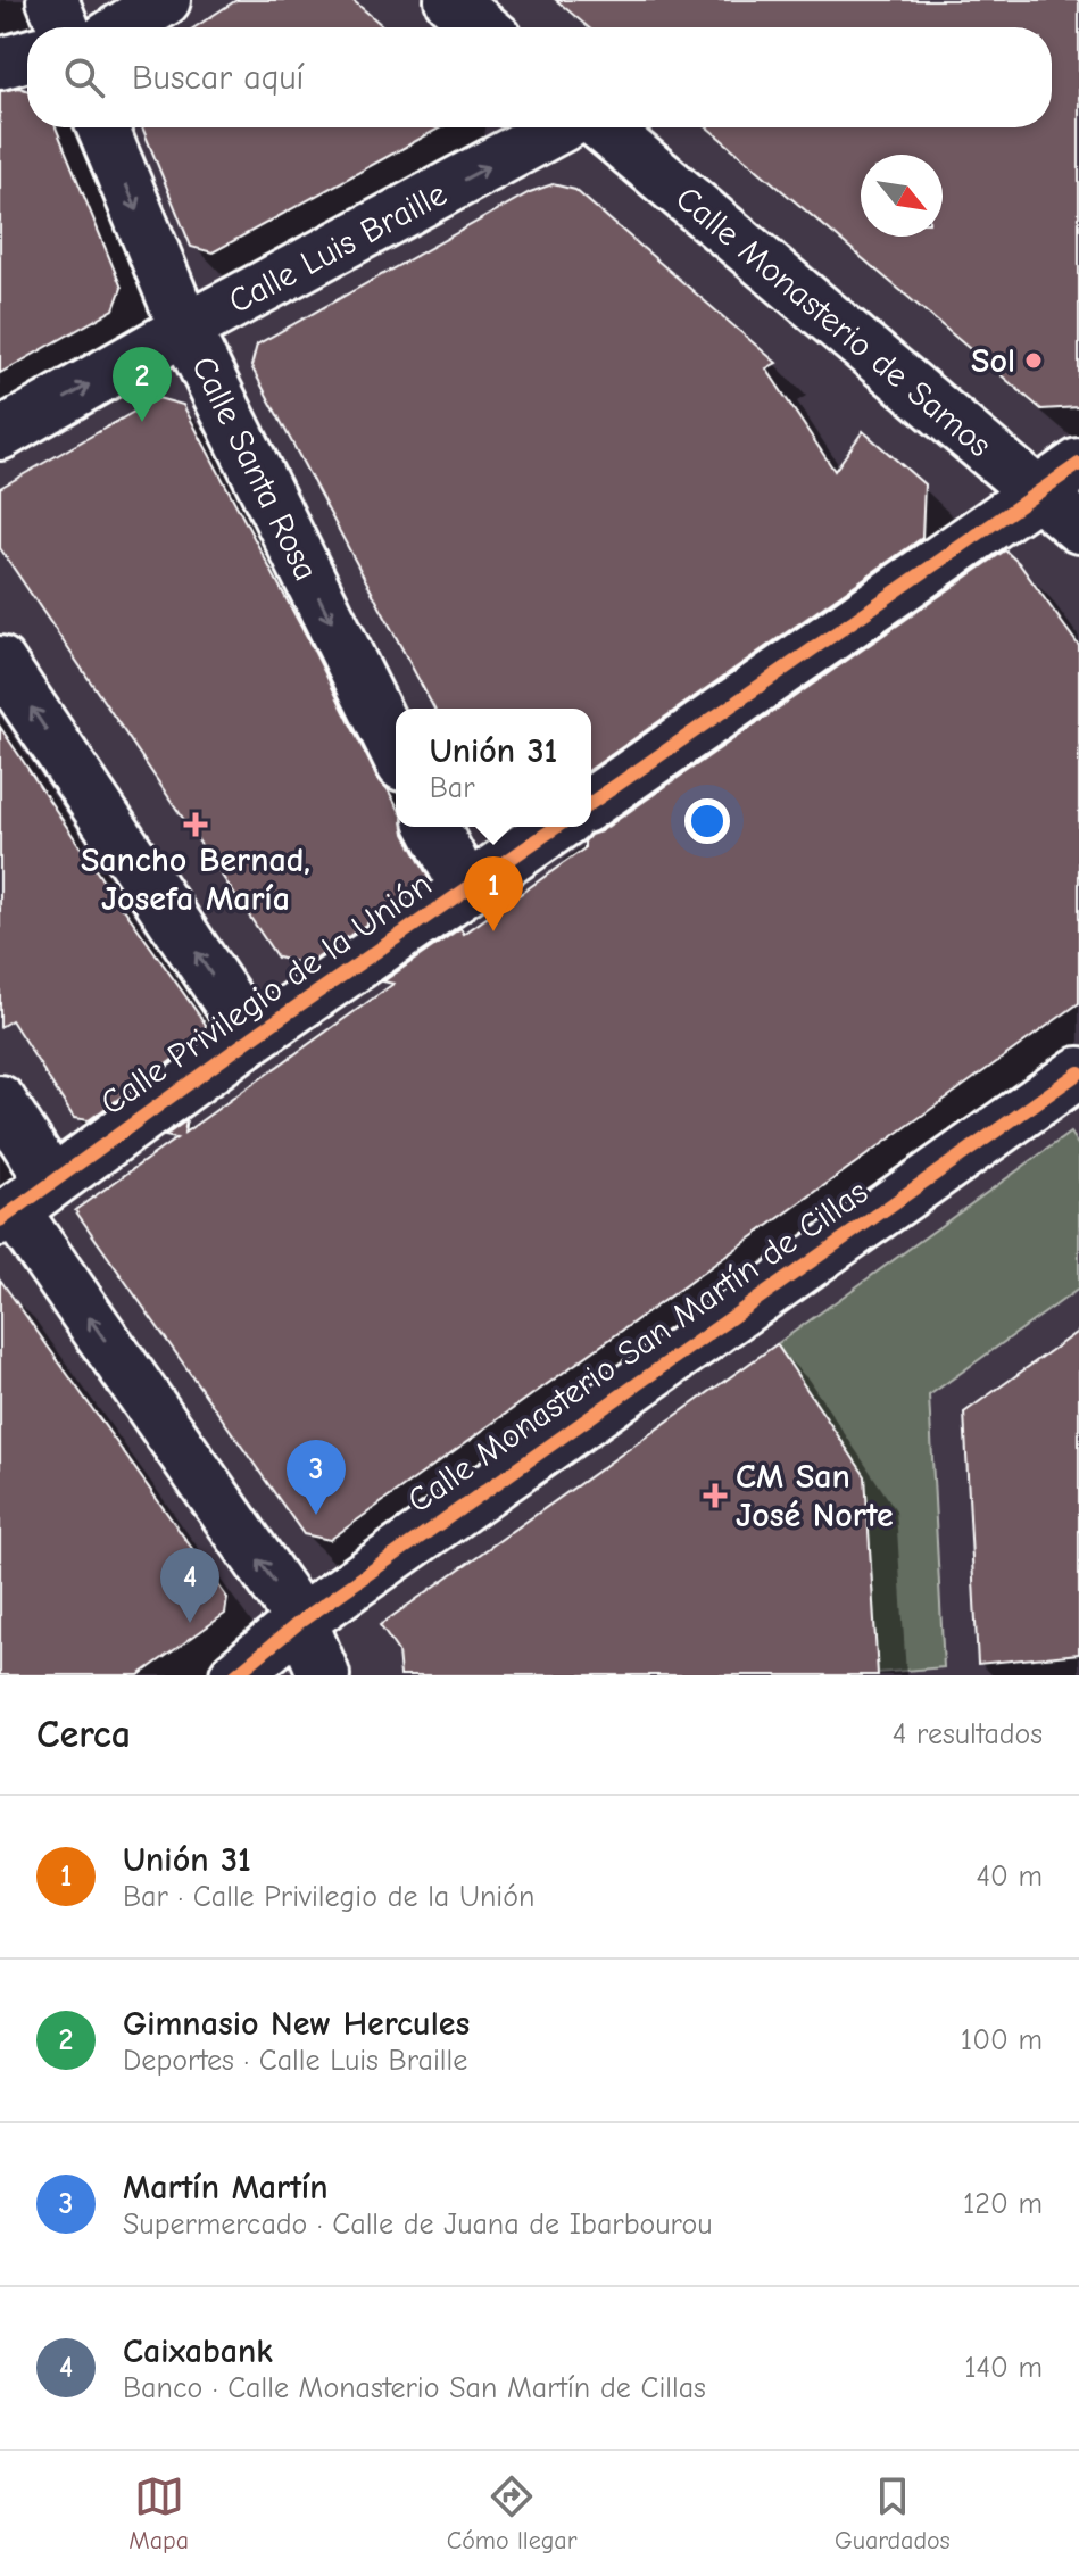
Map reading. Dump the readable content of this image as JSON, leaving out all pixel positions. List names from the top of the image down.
{
  "streets": {
    "street": [
      "Calle Luis Braille",
      "Calle Monasterio de Samos",
      "Calle Santa Rosa",
      "Calle Privilegio de la Unión",
      "Calle Monasterio San Martín de Cillas"
    ]
  },
  "crossings": [
    ["Calle Luis Braille", "Calle Santa Rosa"]
  ],
  "one_way": ["Calle Luis Braille"],
  "places": {
    "other": ["Sol"],
    "health": ["Sancho Bernad, Josefa María", "CM San José Norte"]
  },
  "north": "bottom right",
  "page": {
    "search": "Buscar aquí",
    "pins": [
      "2",
      "1",
      "3",
      "4"
    ],
    "popup": ["Unión 31", "Bar"],
    "heading": ["Cerca", "4 resultados"],
    "list": [
      {
        "mark": "1",
        "name": "Unión 31",
        "note": "Bar · Calle Privilegio de la Unión",
        "value": "40 m"
      },
      {
        "mark": "2",
        "name": "Gimnasio New Hercules",
        "note": "Deportes · Calle Luis Braille",
        "value": "100 m"
      },
      {
        "mark": "3",
        "name": "Martín Martín",
        "note": "Supermercado · Calle de Juana de Ibarbourou",
        "value": "120 m"
      },
      {
        "mark": "4",
        "name": "Caixabank",
        "note": "Banco · Calle Monasterio San Martín de Cillas",
        "value": "140 m"
      }
    ],
    "nav": ["Mapa", "Cómo llegar", "Guardados"]
  }
}
